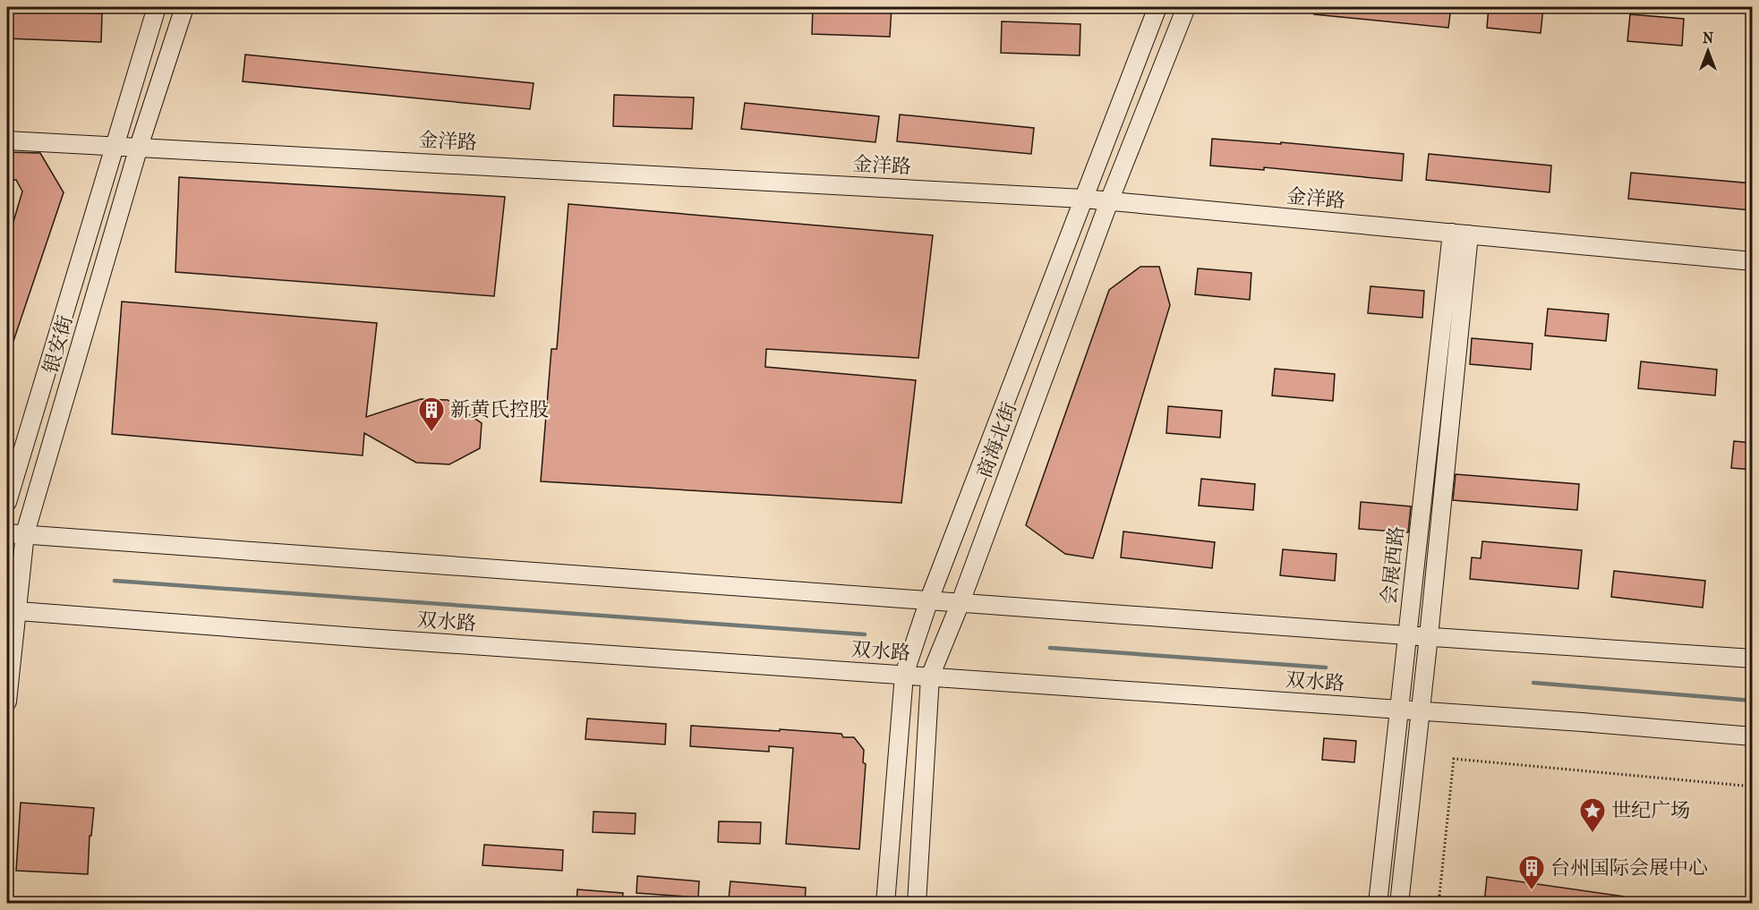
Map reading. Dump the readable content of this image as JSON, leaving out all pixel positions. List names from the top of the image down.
{
  "streets": {
    "main road": [
      "金洋路",
      "银安街",
      "商海北街",
      "会展西路",
      "双水路"
    ]
  },
  "crossings": [
    ["金洋路", "银安街"],
    ["金洋路", "商海北街"],
    ["金洋路", "会展西路"],
    ["银安街", "双水路"],
    ["商海北街", "双水路"],
    ["会展西路", "双水路"]
  ],
  "places": {
    "building": ["新黄氏控股", "台州国际会展中心"],
    "place": ["世纪广场"]
  },
  "north": "top"
}
